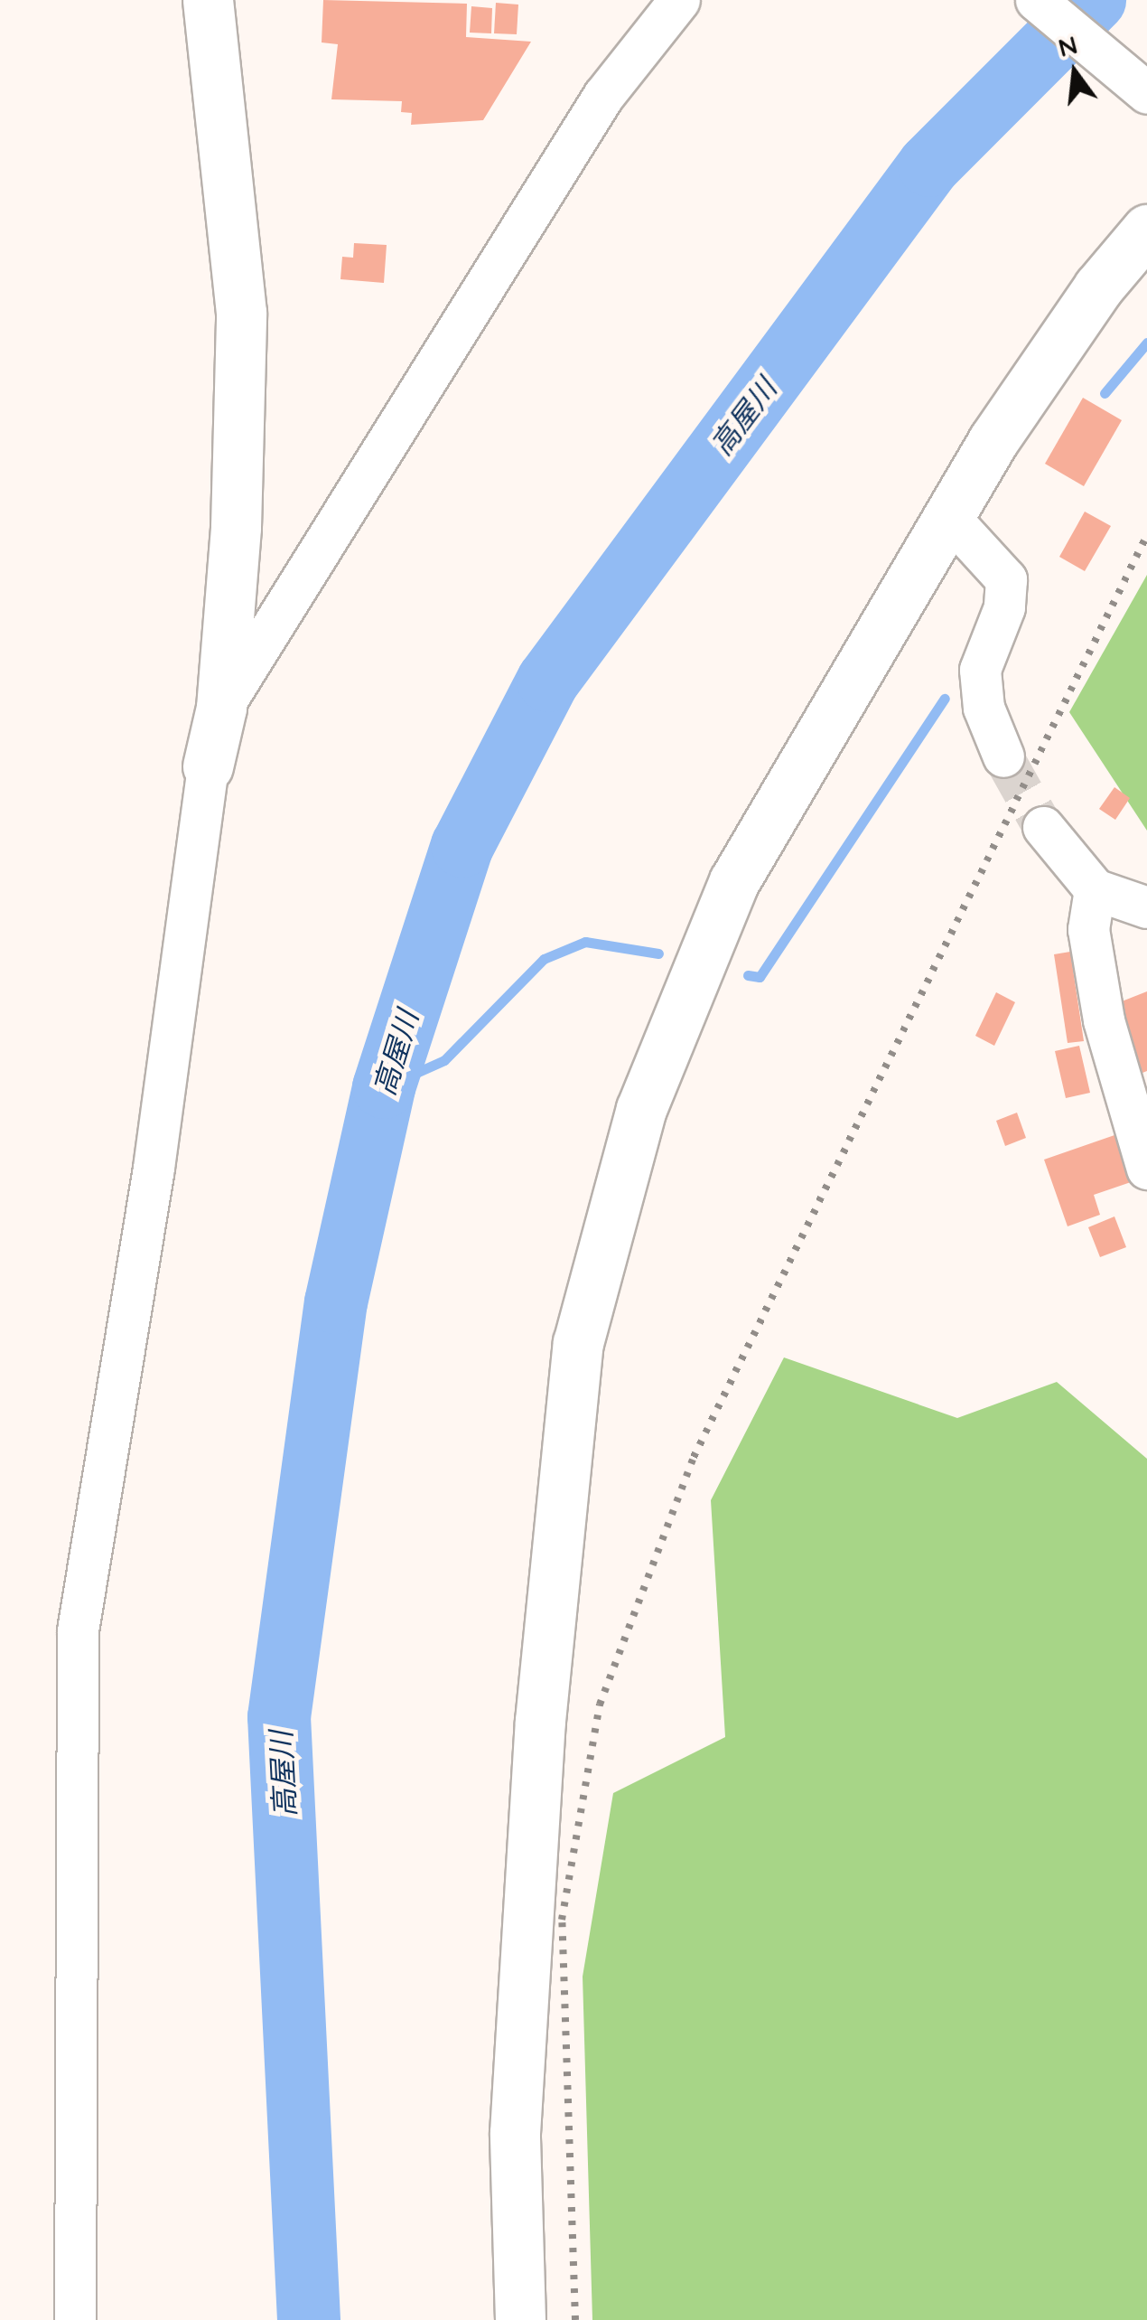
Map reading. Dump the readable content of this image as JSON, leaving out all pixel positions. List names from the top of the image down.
{
  "water": ["高屋川"],
  "north": "top"
}
